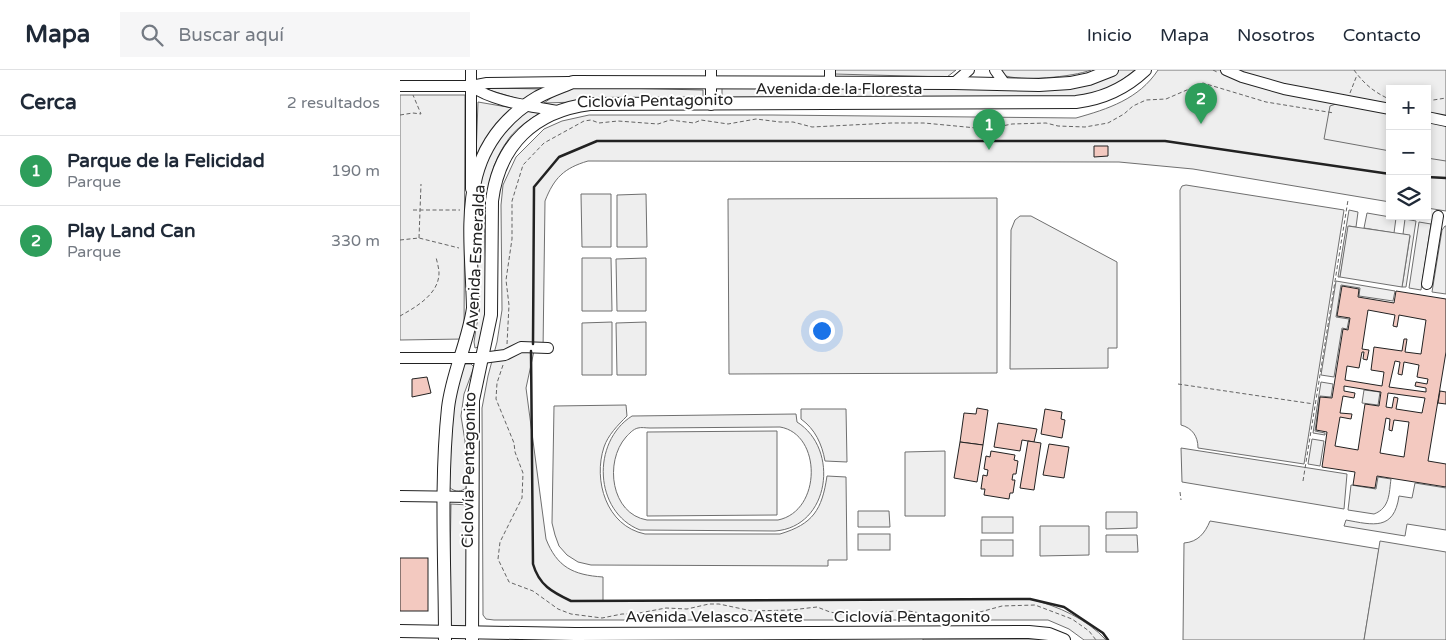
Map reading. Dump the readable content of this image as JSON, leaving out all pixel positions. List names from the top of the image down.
{
  "streets": {
    "main road": ["Avenida de la Floresta", "Avenida Esmeralda", "Avenida Velasco Astete"]
  },
  "crossings": [
    ["Avenida de la Floresta", "Avenida Esmeralda"],
    ["Avenida Esmeralda", "Avenida Velasco Astete"]
  ],
  "page": {
    "header": "Mapa",
    "search": "Buscar aquí",
    "nav": [
      "Inicio",
      "Mapa",
      "Nosotros",
      "Contacto"
    ],
    "heading": ["Cerca", "2 resultados"],
    "pins": ["2", "1"],
    "map_buttons": ["+", "−"],
    "list": [
      {
        "mark": "1",
        "name": "Parque de la Felicidad",
        "note": "Parque",
        "value": "190 m"
      },
      {
        "mark": "2",
        "name": "Play Land Can",
        "note": "Parque",
        "value": "330 m"
      }
    ]
  }
}
